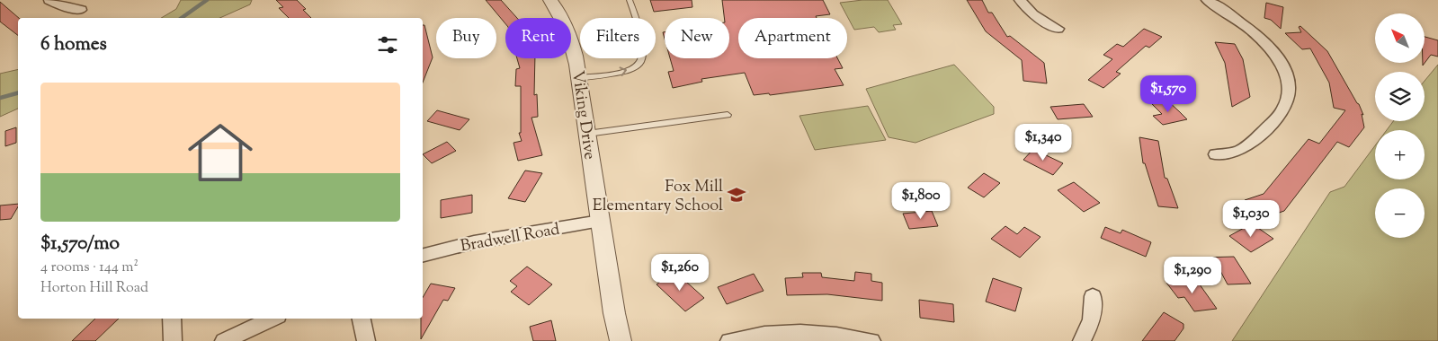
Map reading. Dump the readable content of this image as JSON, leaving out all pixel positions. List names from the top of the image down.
{
  "streets": {
    "street": ["Viking Drive", "Bradwell Road"]
  },
  "crossings": [
    ["Viking Drive", "Bradwell Road"]
  ],
  "places": {
    "school or university": ["Fox Mill Elementary School"]
  },
  "north": "top left",
  "page": {
    "map_buttons": ["+", "−"],
    "chip": [
      "Buy",
      "Rent",
      "Filters",
      "New",
      "Apartment"
    ],
    "heading": "6 homes",
    "list": [
      {
        "name": "$1,570/mo",
        "note": "4 rooms · 144 m² · Horton Hill Road"
      }
    ],
    "price": [
      "$1,570",
      "$1,340",
      "$1,800",
      "$1,030",
      "$1,260",
      "$1,290"
    ]
  }
}
